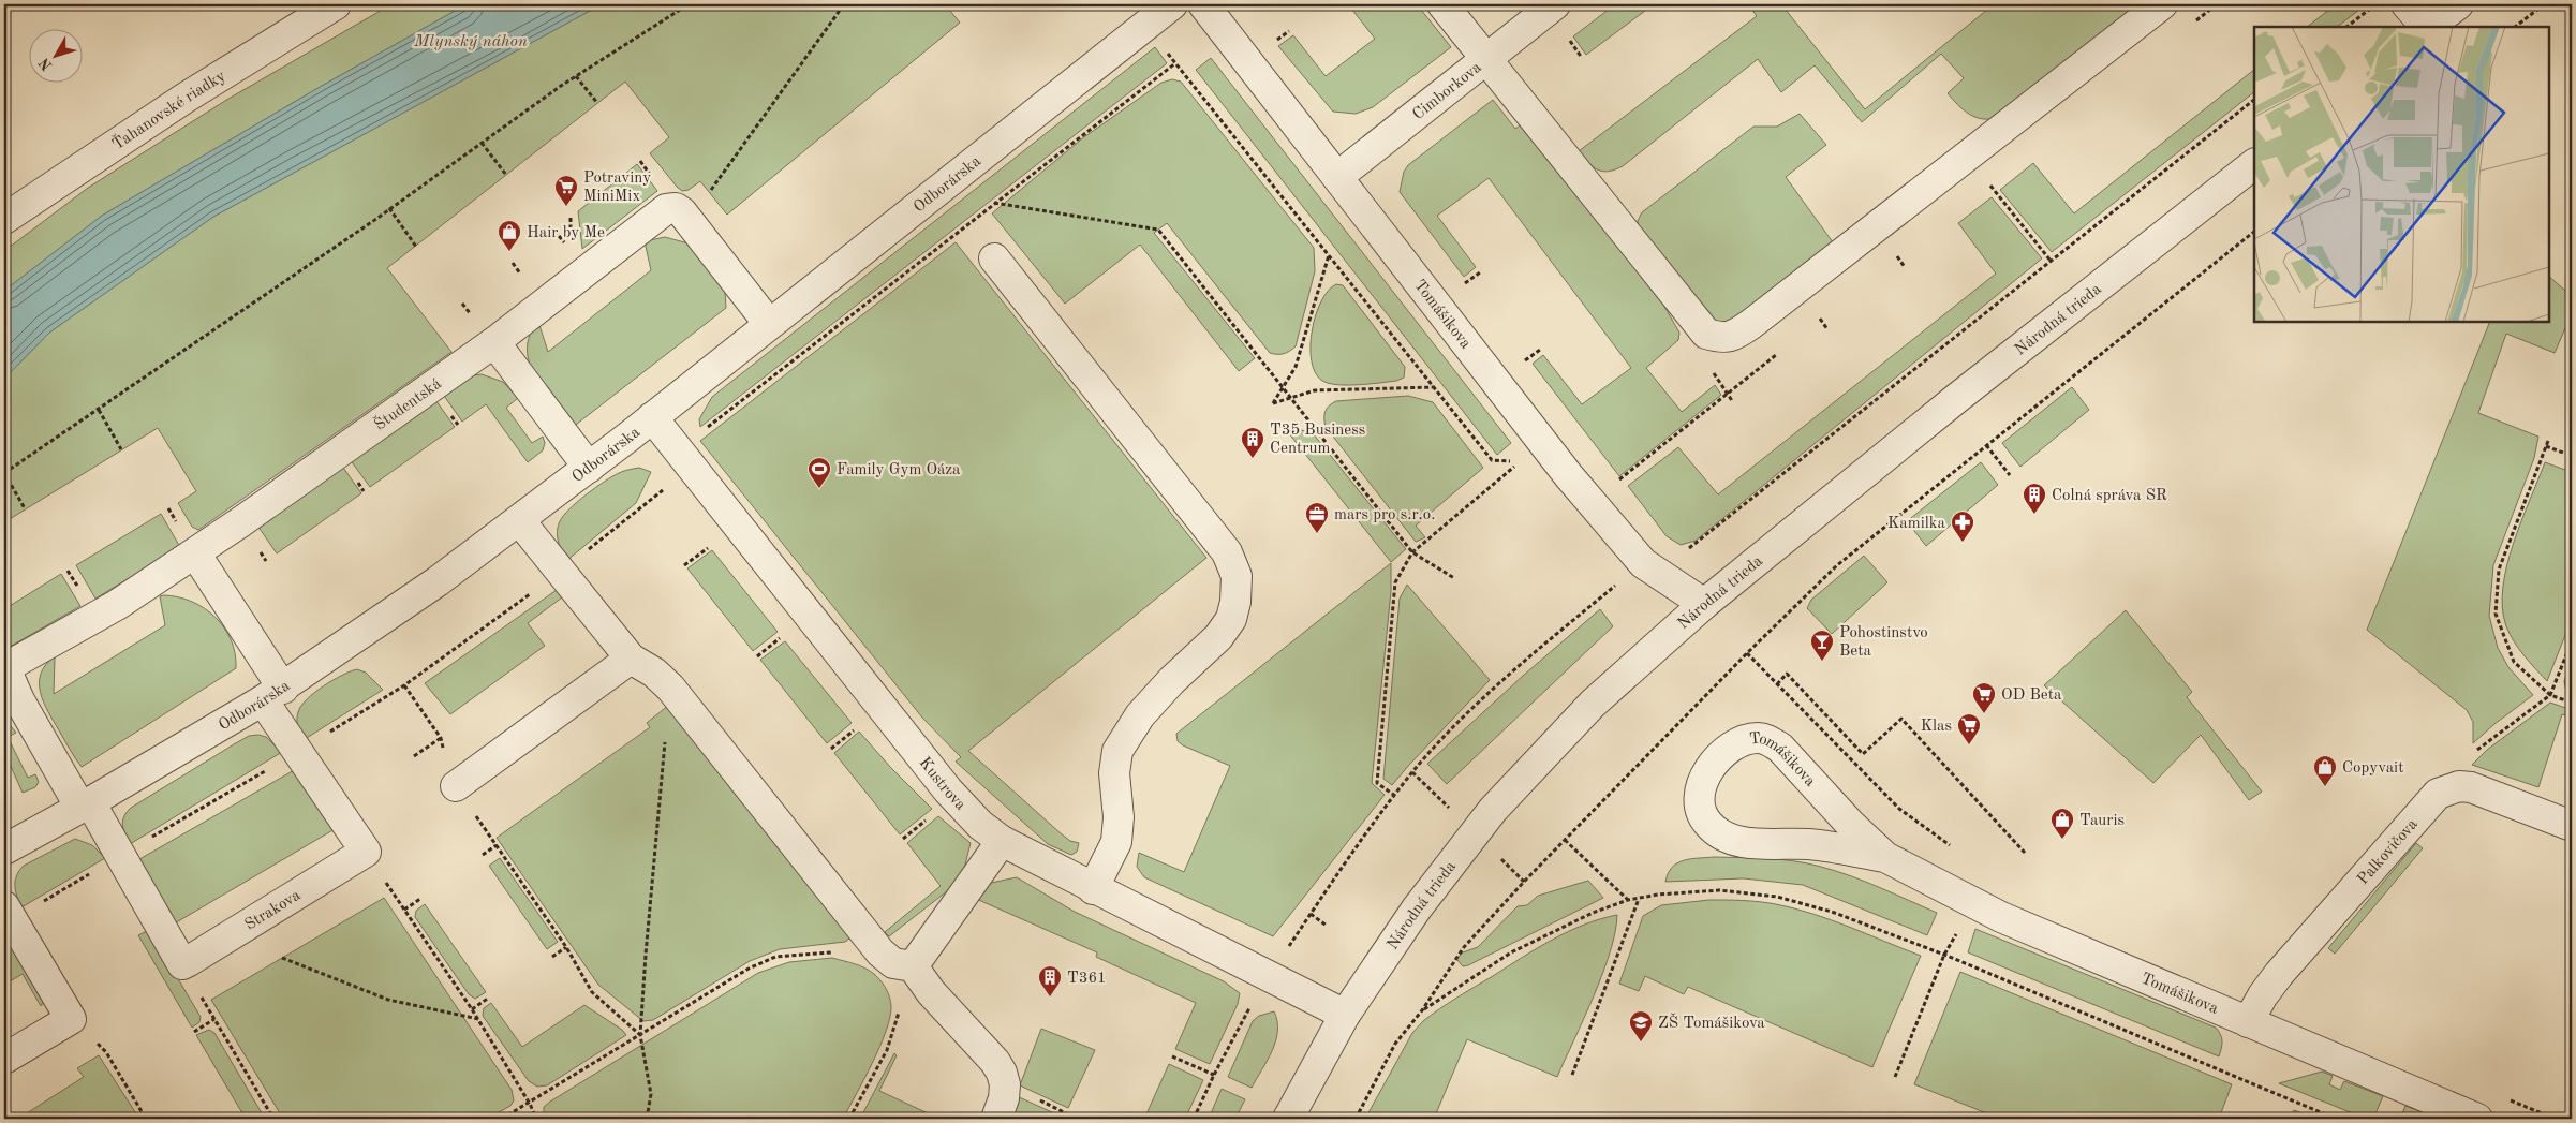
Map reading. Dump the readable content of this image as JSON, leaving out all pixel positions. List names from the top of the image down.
{
  "streets": {
    "street": [
      "Cimborkova",
      "Ťahanovské riadky",
      "Odborárska",
      "Tomášikova",
      "Národná trieda",
      "Študentská",
      "Kustrova",
      "Palkovičova",
      "Strakova"
    ]
  },
  "crossings": [
    ["Cimborkova", "Tomášikova"],
    ["Odborárska", "Študentská"],
    ["Odborárska", "Kustrova"],
    ["Tomášikova", "Národná trieda"],
    ["Tomášikova", "Palkovičova"],
    ["Národná trieda", "Kustrova"]
  ],
  "water": ["Mlynský náhon"],
  "places": {
    "supermarket": ["Potraviny MiniMix", "OD Beta", "Klas"],
    "shop": ["Hair by Me", "Copyvait", "Tauris"],
    "building": ["T35 Business Centrum", "Colná správa SR", "T361"],
    "sports": ["Family Gym Oáza"],
    "office": ["mars pro s.r.o."],
    "pharmacy": ["Kamilka"],
    "bar": ["Pohostinstvo Beta"],
    "school or university": ["ZŠ Tomášikova"]
  },
  "north": "bottom left"
}
